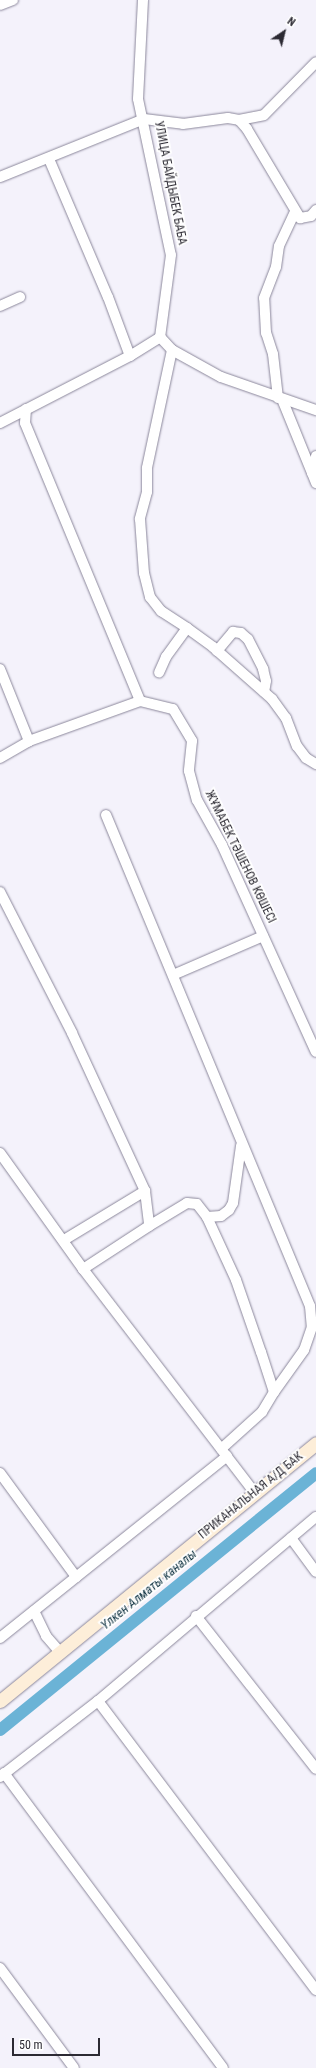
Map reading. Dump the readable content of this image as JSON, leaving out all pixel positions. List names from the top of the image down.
{
  "streets": {
    "main road": ["ПРИКАНАЛЬНАЯ А/Д БАК"],
    "street": ["УЛИЦА БАЙДЫБЕК БАБА", "ЖҰМАБЕК ТӘШЕНОВ КӨШЕСІ"]
  },
  "water": ["Үлкен Алматы каналы"],
  "scale_bar": "50 m",
  "north": "top right"
}
